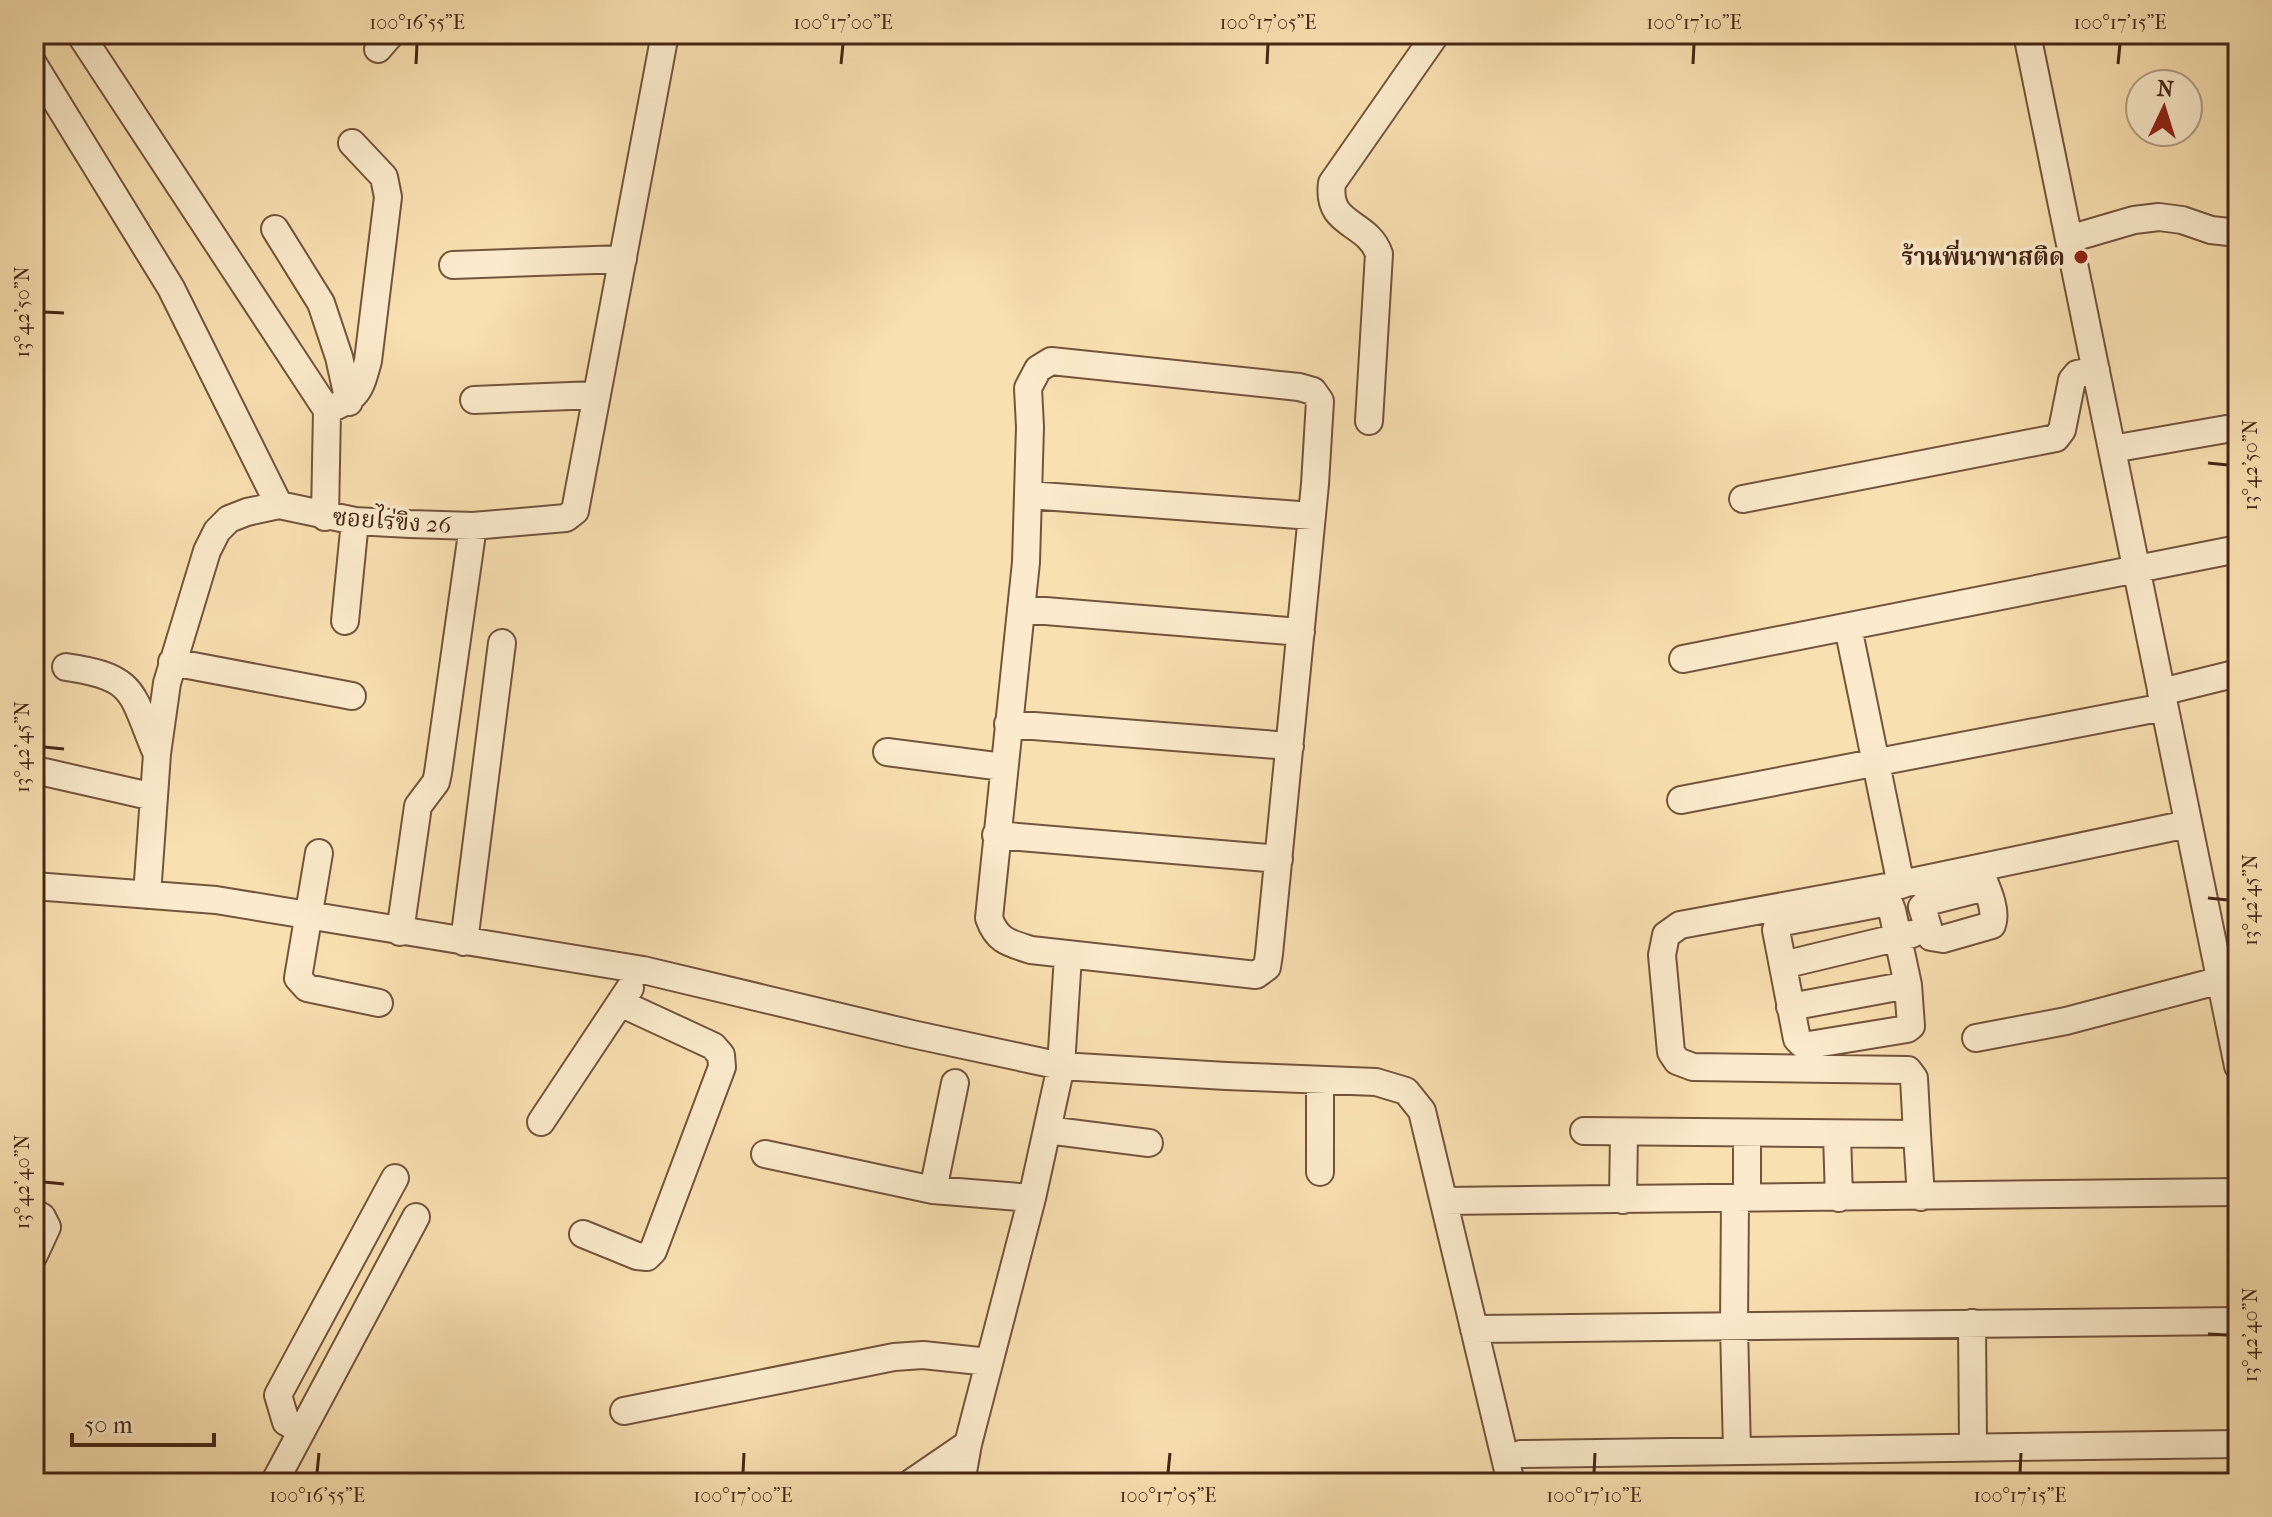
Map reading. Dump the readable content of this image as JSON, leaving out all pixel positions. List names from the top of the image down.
{
  "streets": {
    "street": ["ซอยไร่ขิง 26"]
  },
  "places": ["ร้านพี่นาพาสติด"],
  "scale_bar": "50 m",
  "north": "top",
  "coordinates": [
    "100°16'55\"E",
    "100°17'00\"E",
    "100°17'05\"E",
    "100°17'10\"E",
    "100°17'15\"E",
    "13°42'50\"N",
    "13°42'45\"N",
    "13°42'40\"N"
  ]
}
